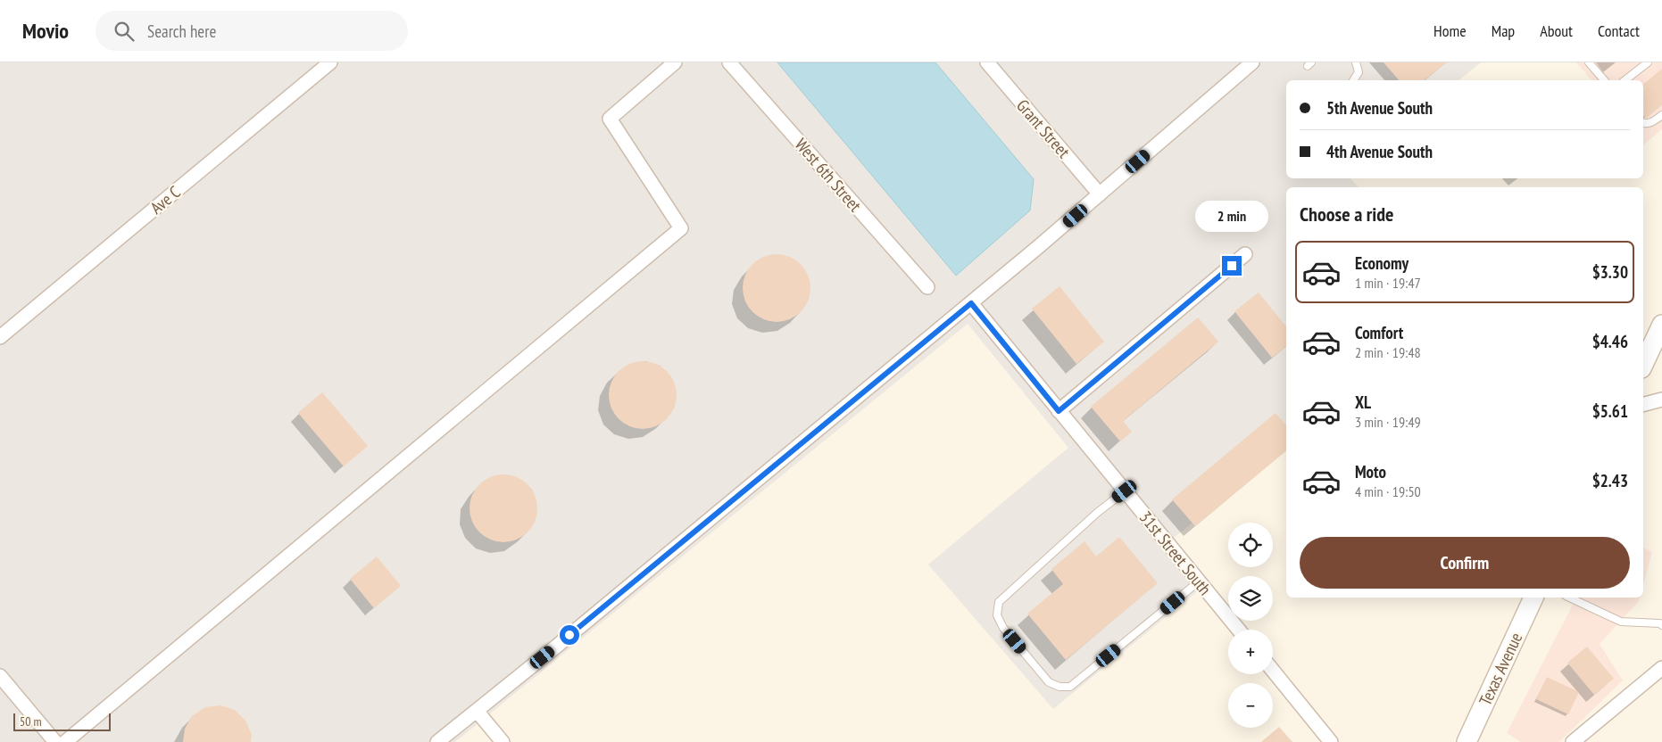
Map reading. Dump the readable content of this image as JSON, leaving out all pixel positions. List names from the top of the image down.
{
  "streets": {
    "main road": ["Texas Avenue"],
    "street": [
      "Grant Street",
      "West 6th Street",
      "Ave C",
      "31st Street South"
    ]
  },
  "scale_bar": "50 m",
  "page": {
    "header": "Movio",
    "search": "Search here",
    "nav": [
      "Home",
      "Map",
      "About",
      "Contact"
    ],
    "banner": ["5th Avenue South", "4th Avenue South"],
    "heading": "Choose a ride",
    "bubble": "2 min",
    "list": [
      {
        "name": "Economy",
        "note": "1 min · 19:47",
        "value": "$3.30"
      },
      {
        "name": "Comfort",
        "note": "2 min · 19:48",
        "value": "$4.46"
      },
      {
        "name": "XL",
        "note": "3 min · 19:49",
        "value": "$5.61"
      },
      {
        "name": "Moto",
        "note": "4 min · 19:50",
        "value": "$2.43"
      }
    ],
    "map_buttons": ["+", "−"],
    "buttons": "Confirm",
    "scale": "50 m"
  }
}
